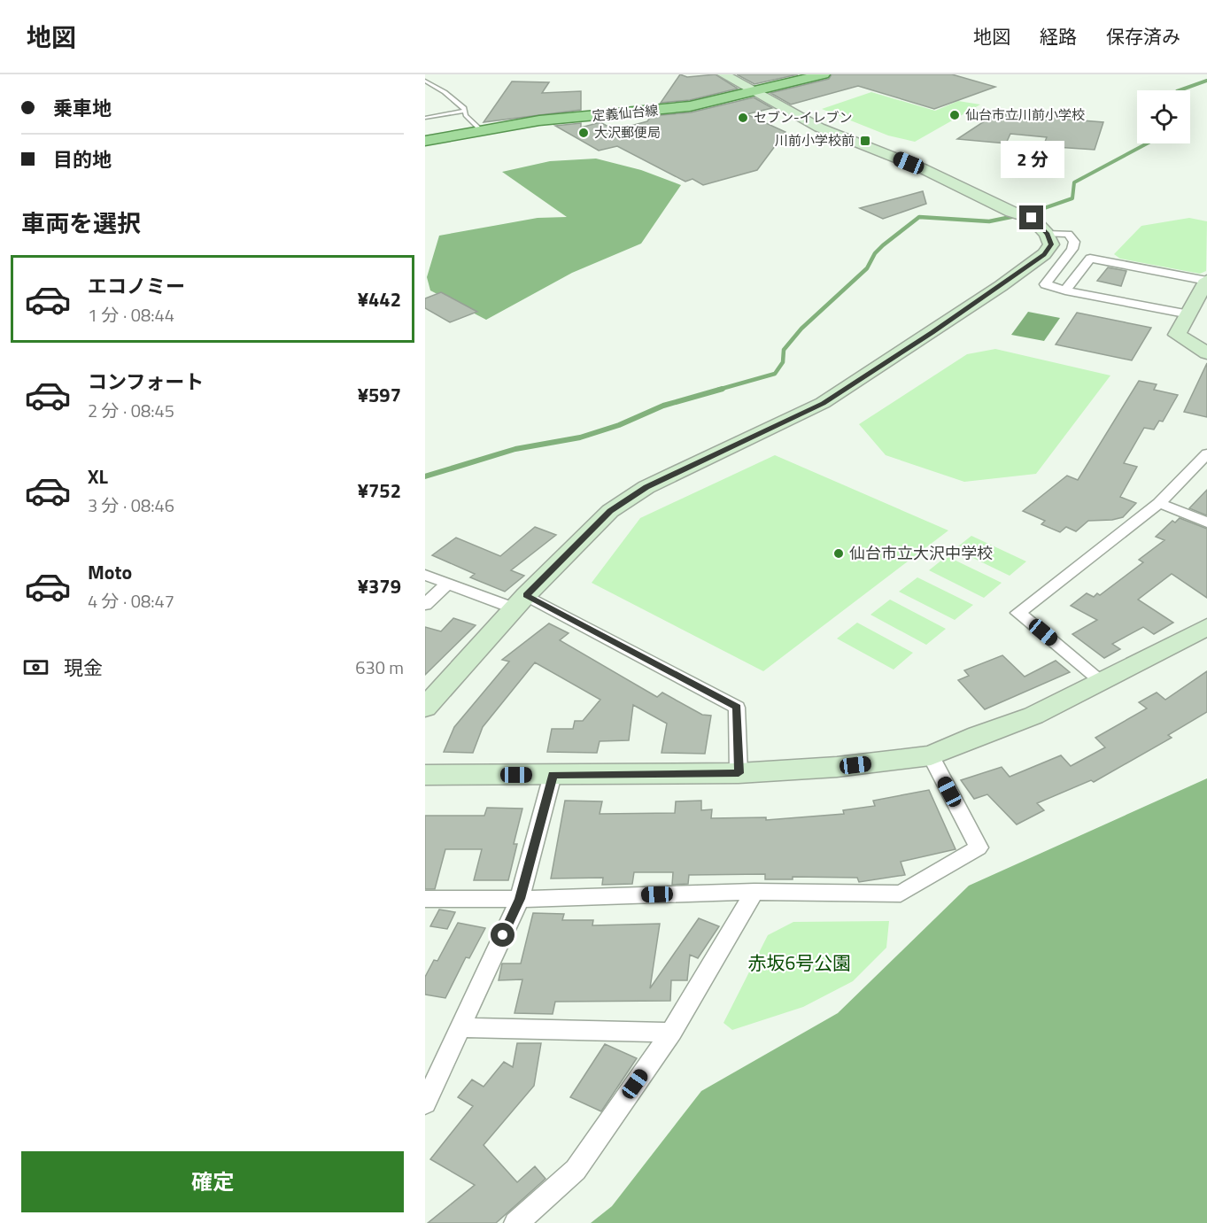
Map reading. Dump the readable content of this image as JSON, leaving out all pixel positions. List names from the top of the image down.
{
  "streets": {
    "main road": ["定義仙台線"]
  },
  "parks": ["赤坂6号公園"],
  "places": {
    "other": [
      "仙台市立川前小学校",
      "セブン-イレブン",
      "大沢郵便局",
      "仙台市立大沢中学校"
    ],
    "transit": ["川前小学校前"]
  },
  "page": {
    "header": "地図",
    "nav": ["地図", "経路", "保存済み"],
    "banner": ["乗車地", "目的地"],
    "bubble": "2 分",
    "heading": "車両を選択",
    "list": [
      {
        "name": "エコノミー",
        "note": "1 分 · 08:44",
        "value": "¥442"
      },
      {
        "name": "コンフォート",
        "note": "2 分 · 08:45",
        "value": "¥597"
      },
      {
        "name": "XL",
        "note": "3 分 · 08:46",
        "value": "¥752"
      },
      {
        "name": "Moto",
        "note": "4 分 · 08:47",
        "value": "¥379"
      }
    ],
    "pay": ["現金", "630 m"],
    "buttons": "確定"
  }
}
